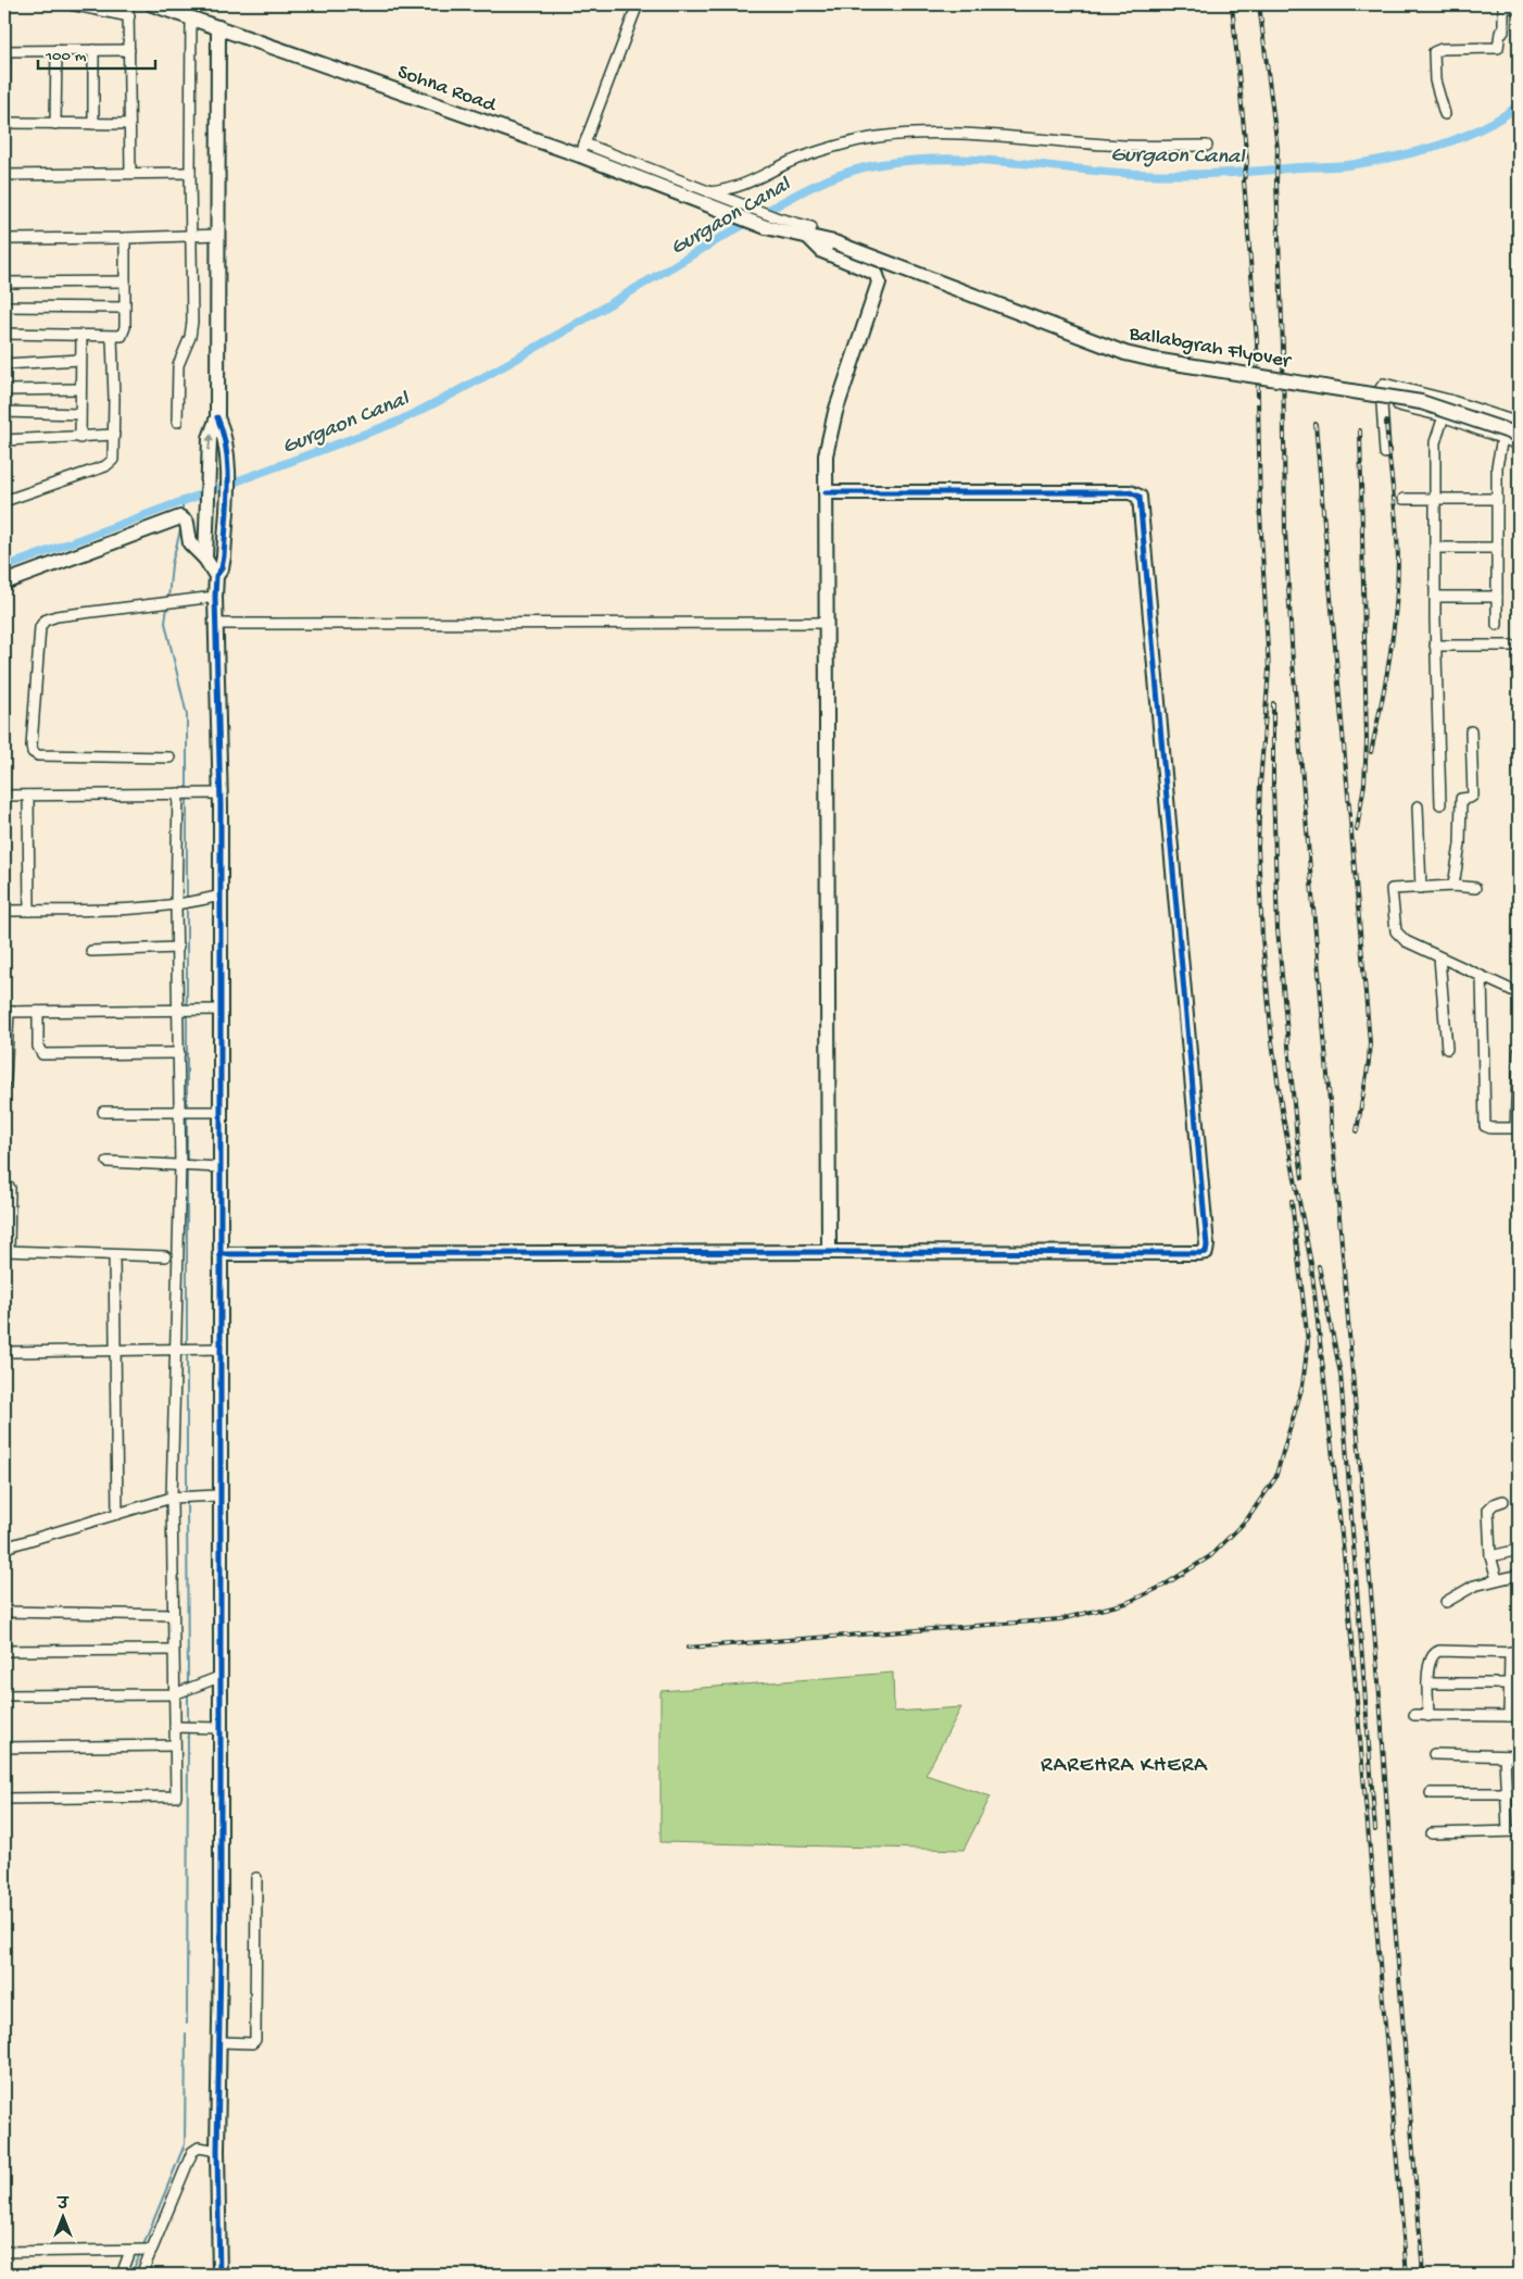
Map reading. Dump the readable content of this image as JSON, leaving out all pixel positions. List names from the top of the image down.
{
  "streets": {
    "street": ["Sohna Road", "Ballabgrah Flyover"]
  },
  "crossings": [
    ["Sohna Road", "Ballabgrah Flyover"]
  ],
  "districts": ["RAREHRA KHERA"],
  "water": ["Gurgaon Canal"],
  "scale_bar": "100 m",
  "north": "top"
}
